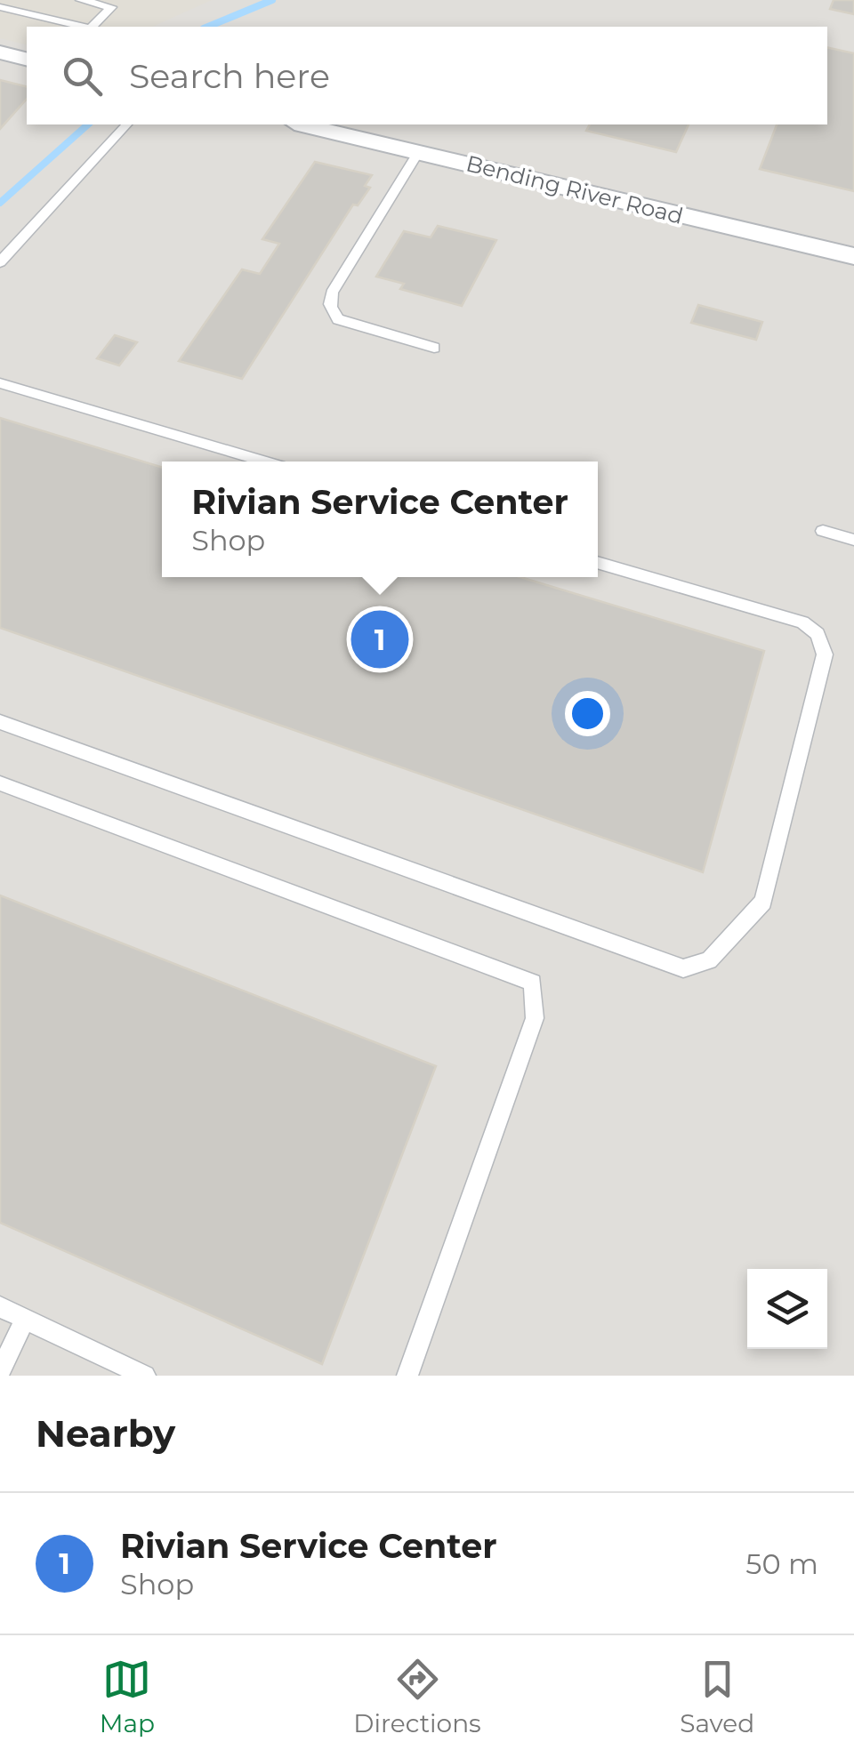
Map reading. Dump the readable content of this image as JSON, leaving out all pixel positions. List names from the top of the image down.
{
  "streets": {
    "street": ["Bending River Road"]
  },
  "page": {
    "search": "Search here",
    "popup": ["Rivian Service Center", "Shop"],
    "pins": "1",
    "heading": "Nearby",
    "list": [
      {
        "mark": "1",
        "name": "Rivian Service Center",
        "note": "Shop",
        "value": "50 m"
      }
    ],
    "nav": ["Map", "Directions", "Saved"]
  }
}
